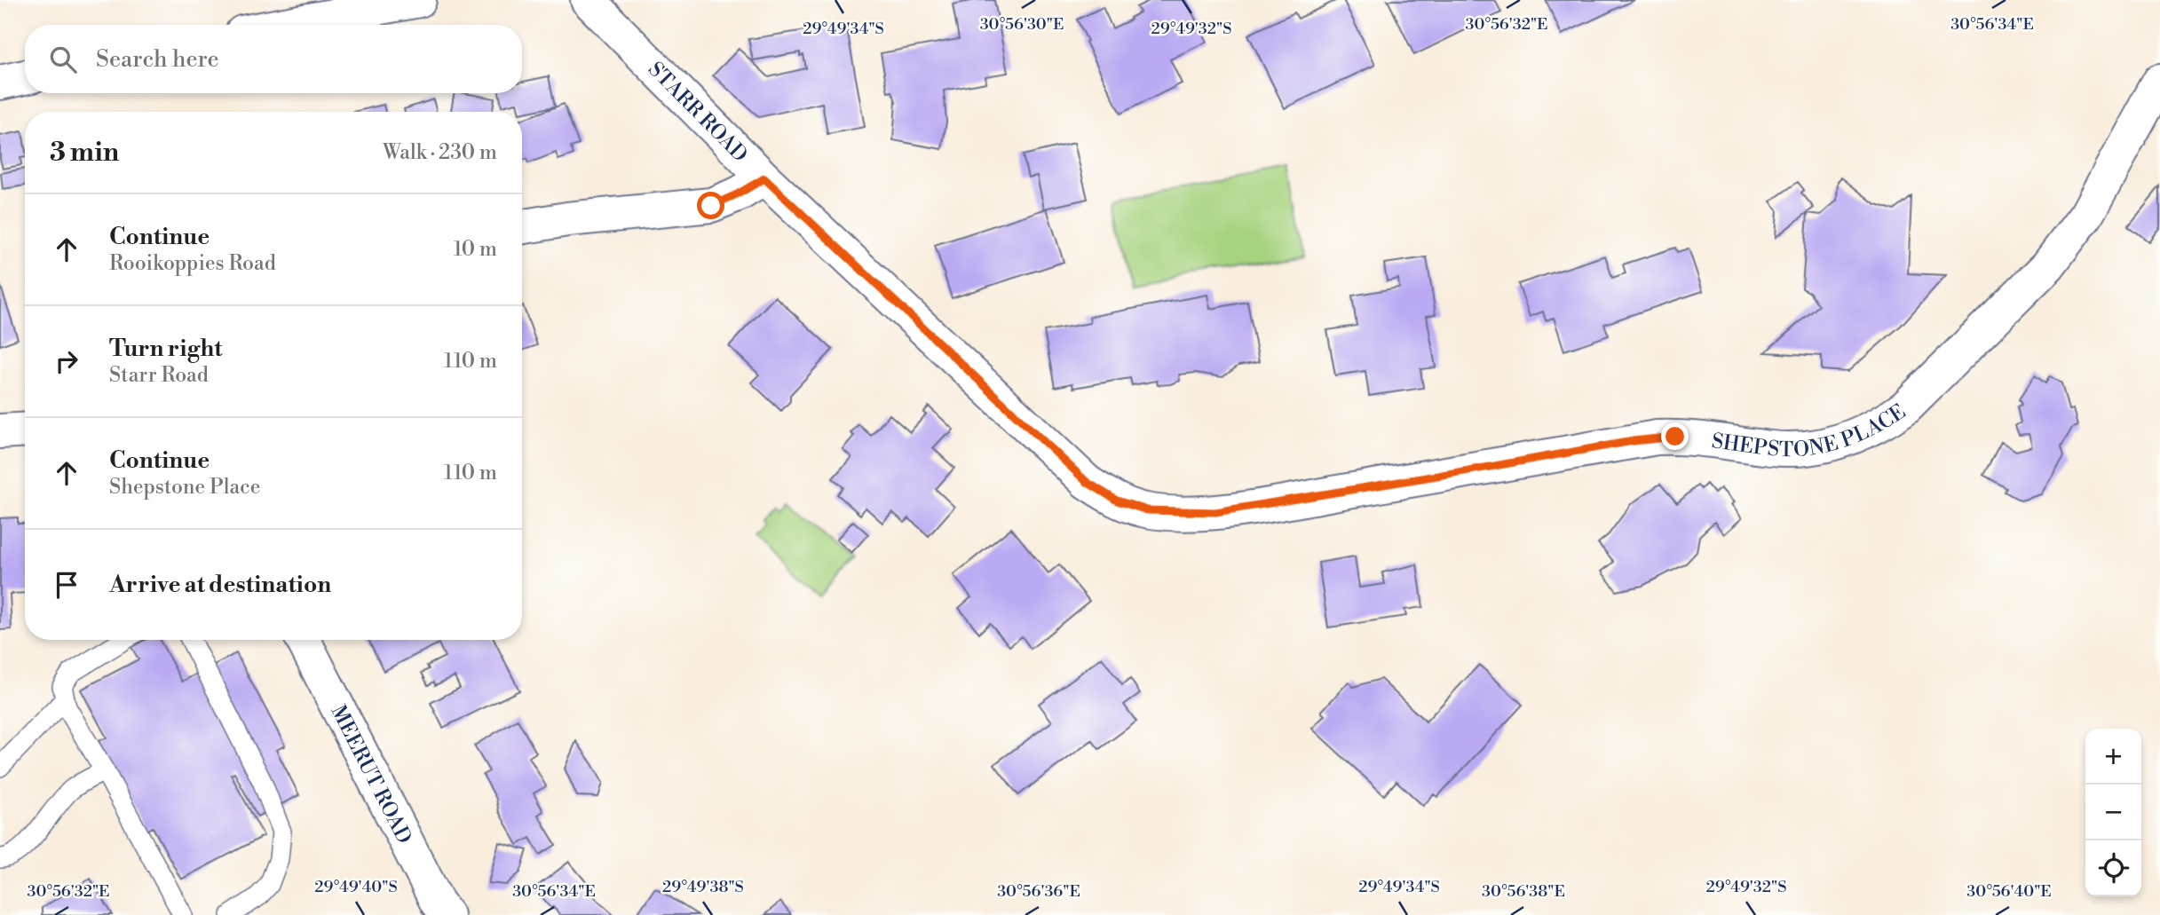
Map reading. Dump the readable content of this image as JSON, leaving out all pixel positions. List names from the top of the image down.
{
  "streets": {
    "street": ["STARR ROAD", "SHEPSTONE PLACE", "MEERUT ROAD"]
  },
  "crossings": [
    ["STARR ROAD", "SHEPSTONE PLACE"]
  ],
  "page": {
    "search": "Search here",
    "heading": ["3 min", "Walk · 230 m"],
    "list": [
      ["Continue", "Rooikoppies Road", "10 m"],
      ["Turn right", "Starr Road", "110 m"],
      ["Continue", "Shepstone Place", "110 m"],
      "Arrive at destination"
    ],
    "map_buttons": ["+", "−"]
  },
  "coordinates": [
    "30°56'30\"E",
    "30°56'34\"E",
    "30°56'32\"E",
    "29°49'34\"S",
    "29°49'32\"S",
    "29°49'40\"S",
    "29°49'38\"S",
    "30°56'36\"E",
    "30°56'38\"E",
    "30°56'40\"E"
  ]
}
